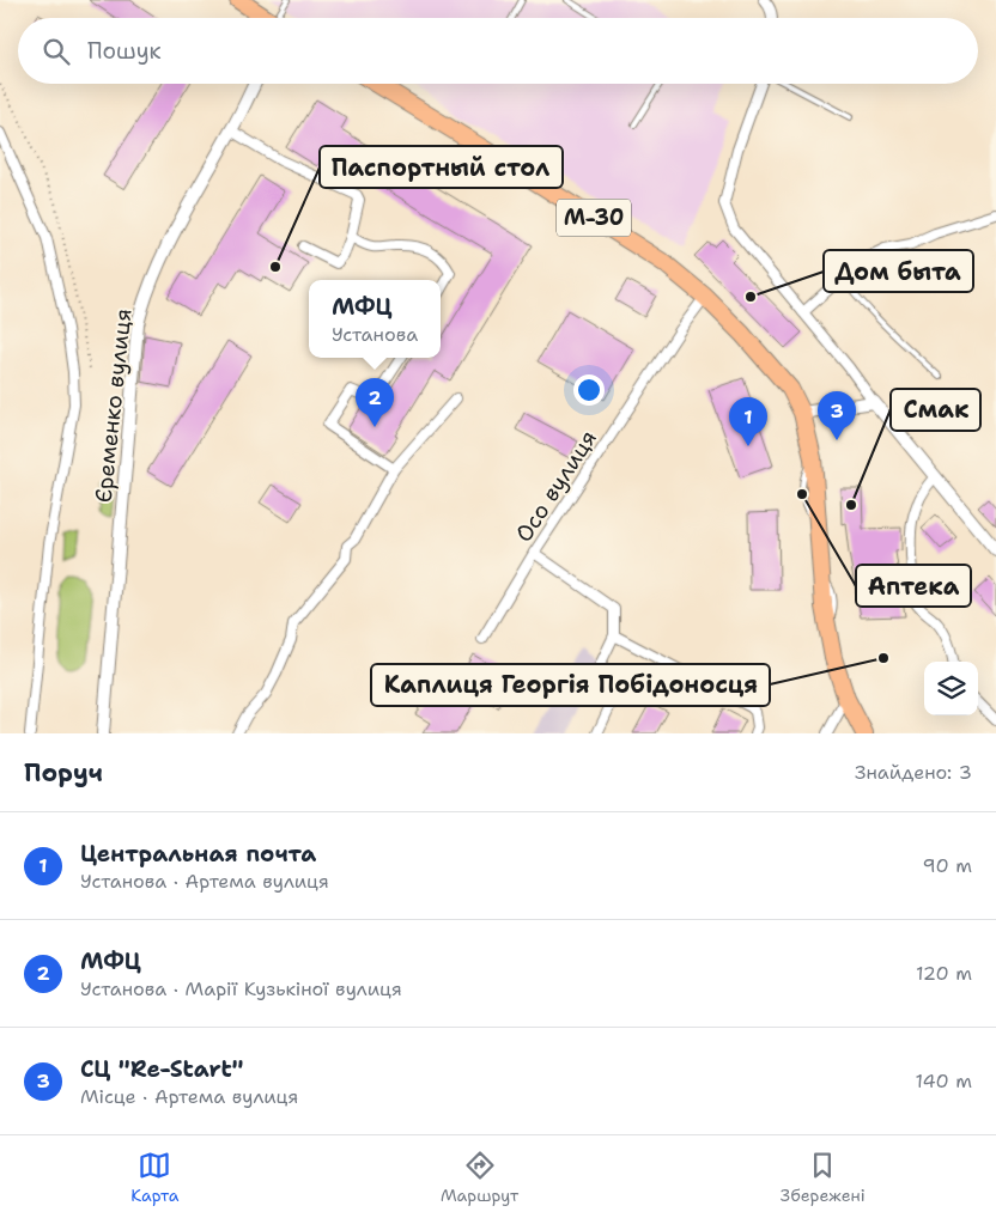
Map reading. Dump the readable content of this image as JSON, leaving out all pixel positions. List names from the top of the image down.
{
  "streets": {
    "highway": ["М-30"],
    "street": ["Єременко вулиця", "Осо вулиця"]
  },
  "crossings": [
    ["М-30", "Осо вулиця"]
  ],
  "places": [
    "Паспортный стол",
    "Дом быта",
    "Аптека",
    "Смак",
    "Каплиця Георгія Побідоносця"
  ],
  "page": {
    "search": "Пошук",
    "popup": ["МФЦ", "Установа"],
    "pins": ["2", "3", "1"],
    "heading": ["Поруч", "Знайдено: 3"],
    "list": [
      {
        "mark": "1",
        "name": "Центральная почта",
        "note": "Установа · Артема вулиця",
        "value": "90 m"
      },
      {
        "mark": "2",
        "name": "МФЦ",
        "note": "Установа · Марії Кузькіної вулиця",
        "value": "120 m"
      },
      {
        "mark": "3",
        "name": "СЦ \"Re-Start\"",
        "note": "Місце · Артема вулиця",
        "value": "140 m"
      }
    ],
    "nav": ["Карта", "Маршрут", "Збережені"]
  }
}
